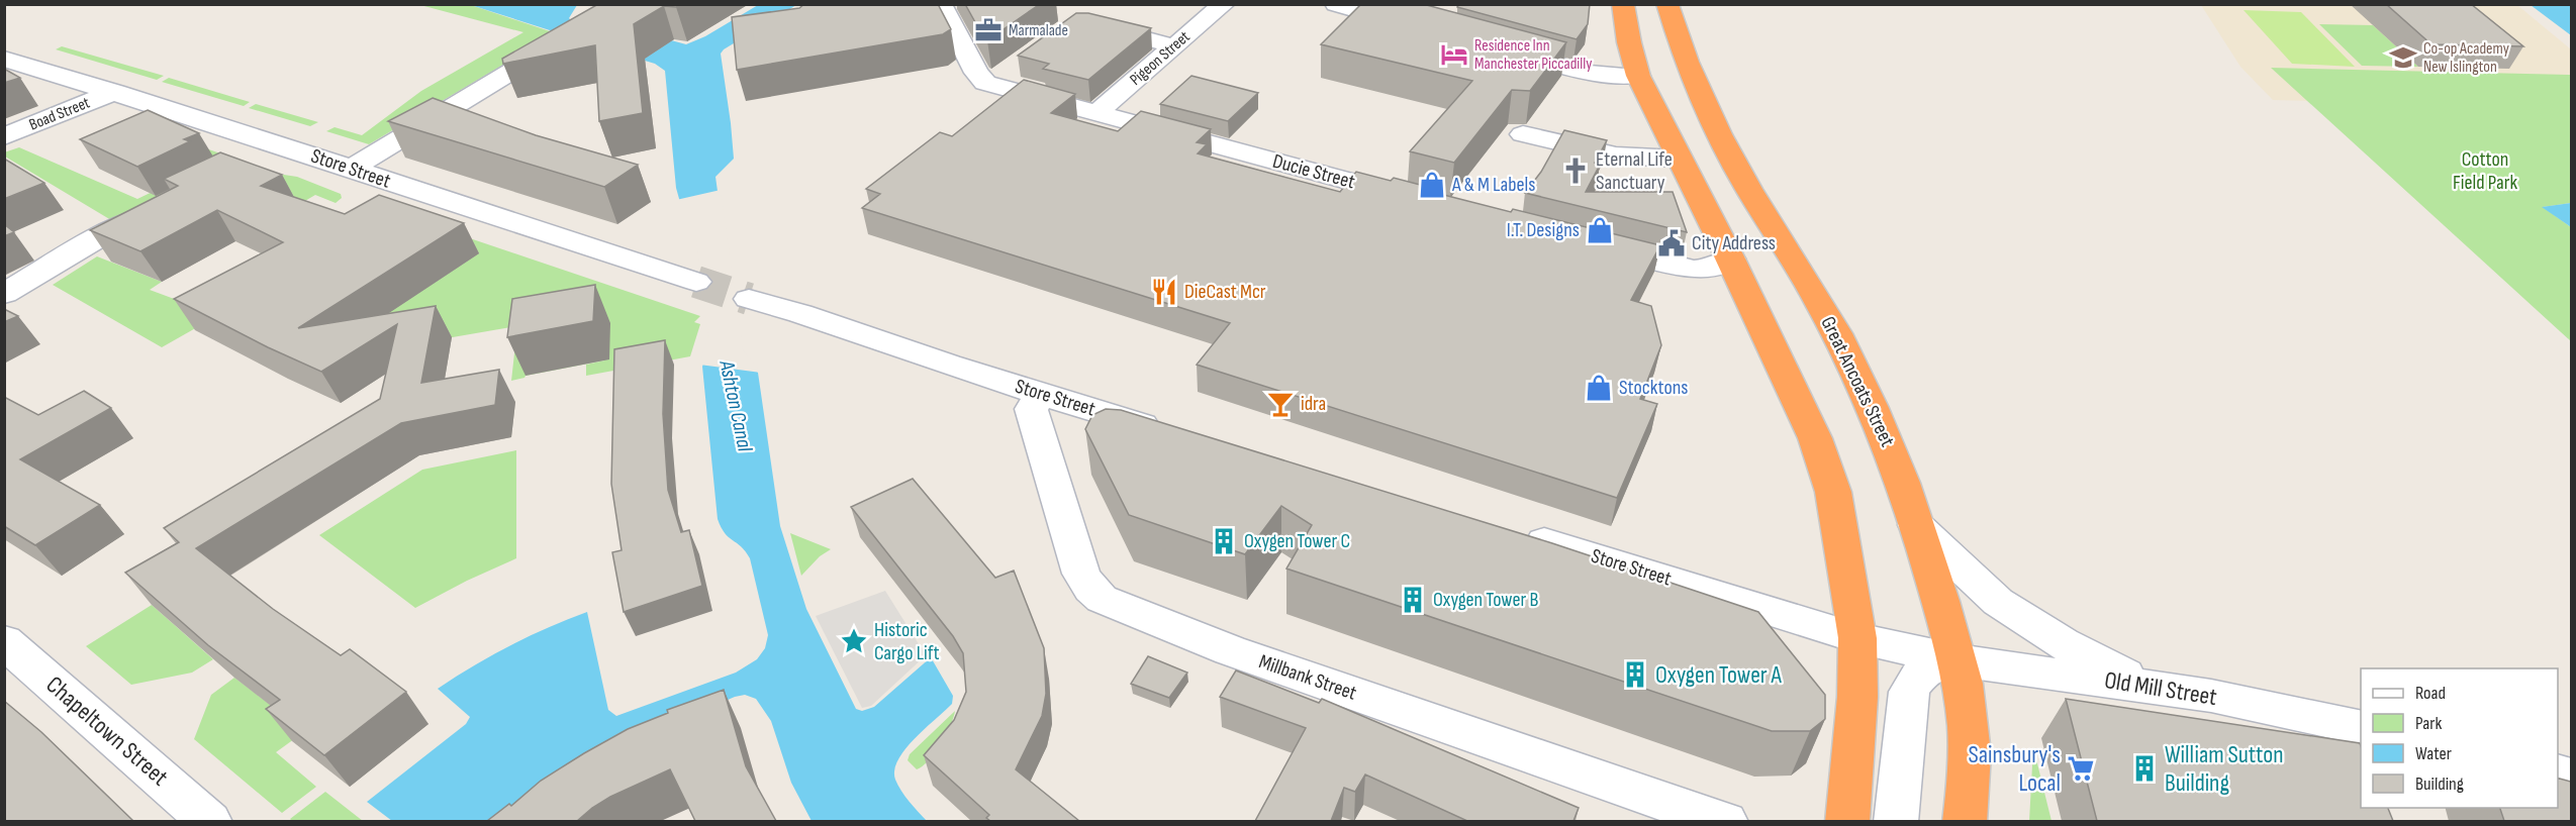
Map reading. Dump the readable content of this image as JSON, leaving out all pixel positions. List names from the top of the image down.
{
  "streets": {
    "highway": ["Great Ancoats Street"],
    "street": [
      "Pigeon Street",
      "Boad Street",
      "Store Street",
      "Ducie Street",
      "Millbank Street",
      "Old Mill Street",
      "Chapeltown Street"
    ]
  },
  "crossings": [
    ["Pigeon Street", "Ducie Street"],
    ["Boad Street", "Store Street"],
    ["Store Street", "Great Ancoats Street"],
    ["Store Street", "Millbank Street"],
    ["Store Street", "Old Mill Street"],
    ["Great Ancoats Street", "Old Mill Street"]
  ],
  "water": ["Ashton Canal"],
  "parks": ["Cotton Field Park"],
  "places": {
    "office": ["Marmalade"],
    "hotel": ["Residence Inn Manchester Piccadilly"],
    "school or university": ["Co-op Academy New Islington"],
    "church": ["Eternal Life Sanctuary"],
    "shop": ["A & M Labels", "I.T. Designs", "Stocktons"],
    "public building": ["City Address"],
    "restaurant": ["DieCast Mcr"],
    "bar": ["idra"],
    "building": [
      "Oxygen Tower C",
      "Oxygen Tower B",
      "Oxygen Tower A",
      "William Sutton Building"
    ],
    "place": ["Historic Cargo Lift"],
    "supermarket": ["Sainsbury's Local"]
  },
  "legend": [
    "Road",
    "Park",
    "Water",
    "Building"
  ]
}
